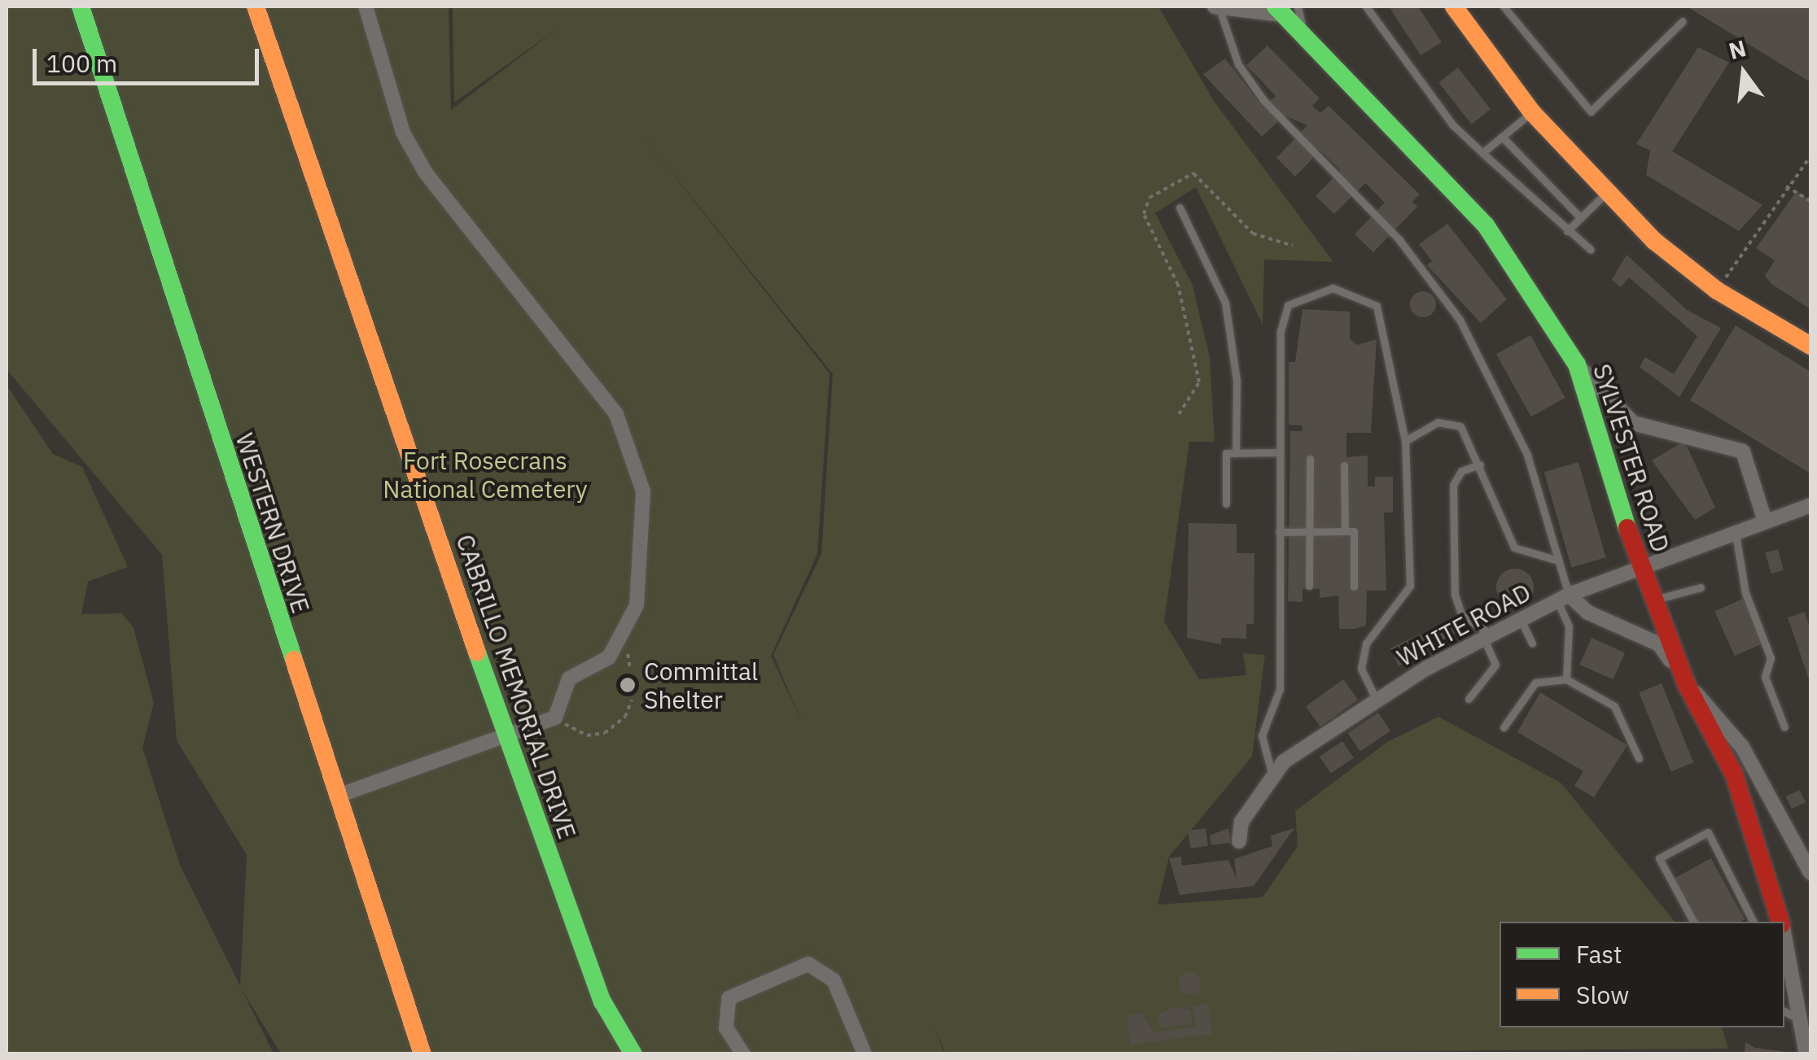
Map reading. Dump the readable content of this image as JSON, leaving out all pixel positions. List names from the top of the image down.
{
  "streets": {
    "street": [
      "SYLVESTER ROAD",
      "WESTERN DRIVE",
      "WHITE ROAD",
      "CABRILLO MEMORIAL DRIVE"
    ]
  },
  "crossings": [
    ["SYLVESTER ROAD", "WHITE ROAD"]
  ],
  "parks": ["Fort Rosecrans National Cemetery"],
  "places": ["Committal Shelter"],
  "legend": ["Fast", "Slow"],
  "scale_bar": "100 m",
  "north": "top"
}
